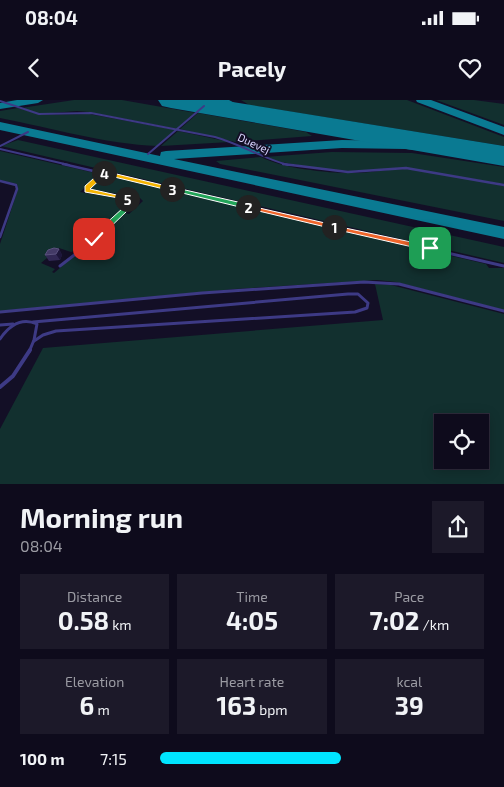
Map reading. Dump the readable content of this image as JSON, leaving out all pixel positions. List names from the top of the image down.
{
  "streets": {
    "lane": ["Duevej"]
  },
  "page": {
    "status": "08:04",
    "header": "Pacely",
    "pins": [
      "4",
      "3",
      "5",
      "2",
      "1"
    ],
    "heading": ["Morning run", "08:04"],
    "stats": [
      ["Distance", "0.58 km"],
      ["Time", "4:05"],
      ["Pace", "7:02 /km"],
      ["Elevation", "6 m"],
      ["Heart rate", "163 bpm"],
      ["kcal", "39"]
    ],
    "list": [
      {
        "name": "100 m",
        "note": "7:15"
      }
    ]
  }
}
